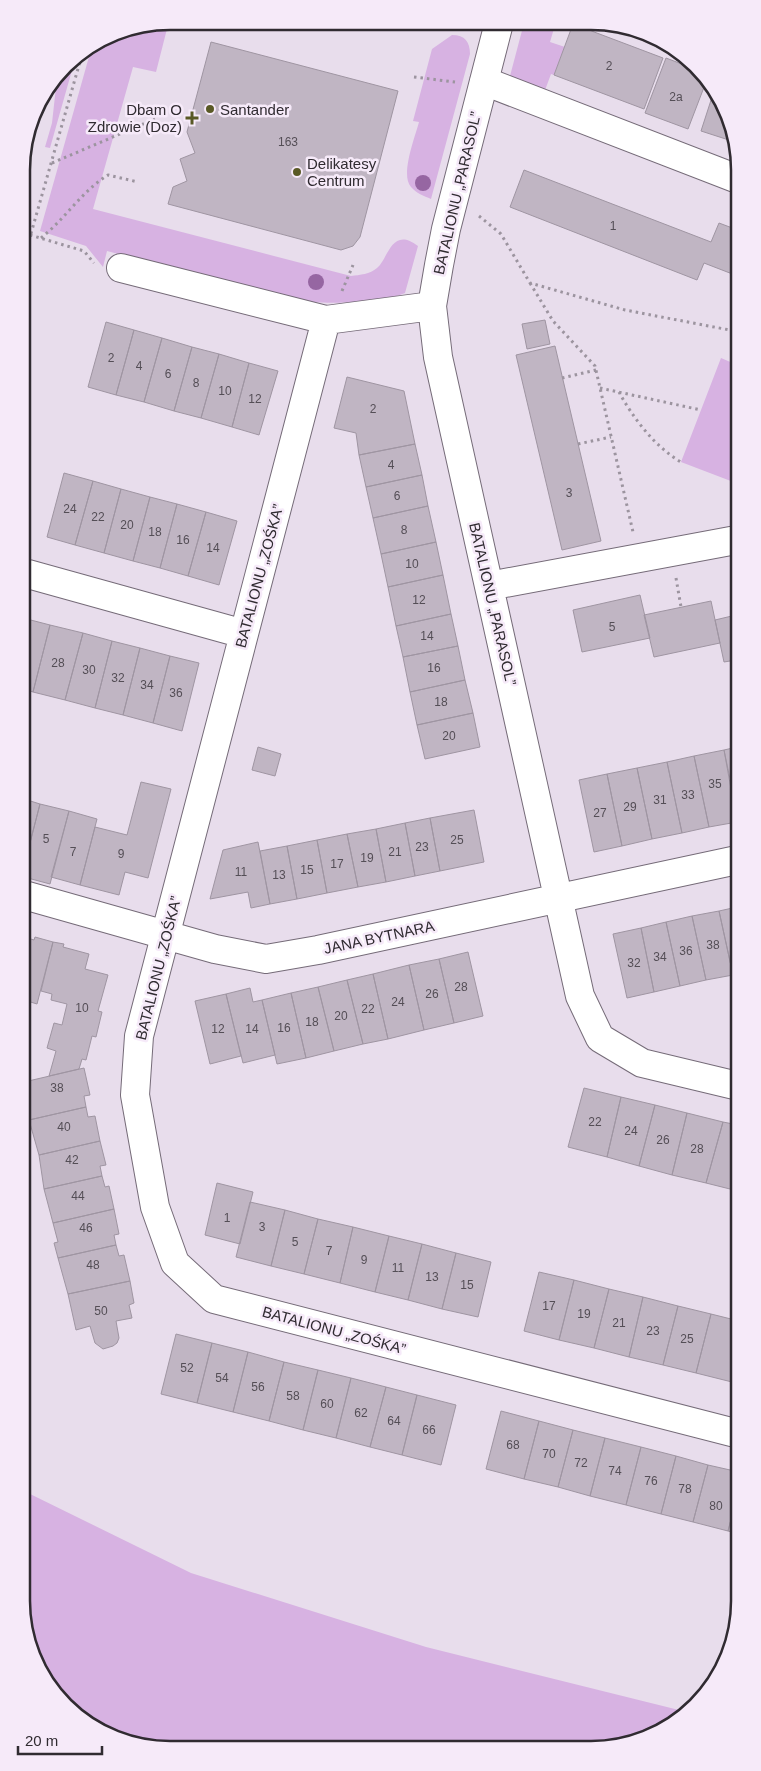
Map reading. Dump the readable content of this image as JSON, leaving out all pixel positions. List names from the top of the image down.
{
  "streets": {
    "street": ["BATALIONU „PARASOL”", "BATALIONU „ZOŚKA”", "JANA BYTNARA"]
  },
  "crossings": [
    ["BATALIONU „PARASOL”", "JANA BYTNARA"],
    ["BATALIONU „ZOŚKA”", "JANA BYTNARA"]
  ],
  "places": {
    "other": ["Santander", "Delikatesy Centrum"],
    "health": ["Dbam O Zdrowie (Doz)"]
  },
  "house_numbers": [
    "2",
    "2a",
    "163",
    "1",
    "2",
    "4",
    "6",
    "8",
    "10",
    "12",
    "2",
    "4",
    "3",
    "6",
    "24",
    "22",
    "20",
    "8",
    "18",
    "16",
    "14",
    "10",
    "12",
    "5",
    "14",
    "28",
    "16",
    "30",
    "32",
    "34",
    "36",
    "18",
    "20",
    "35",
    "33",
    "31",
    "29",
    "27",
    "5",
    "25",
    "23",
    "7",
    "21",
    "9",
    "19",
    "17",
    "15",
    "11",
    "13",
    "38",
    "36",
    "34",
    "32",
    "28",
    "26",
    "24",
    "10",
    "22",
    "20",
    "18",
    "16",
    "12",
    "14",
    "38",
    "22",
    "40",
    "24",
    "26",
    "28",
    "42",
    "44",
    "1",
    "3",
    "46",
    "5",
    "7",
    "9",
    "48",
    "11",
    "13",
    "15",
    "17",
    "50",
    "19",
    "21",
    "23",
    "25",
    "52",
    "54",
    "56",
    "58",
    "60",
    "62",
    "64",
    "66",
    "68",
    "70",
    "72",
    "74",
    "76",
    "78",
    "80"
  ],
  "scale_bar": "20 m"
}
